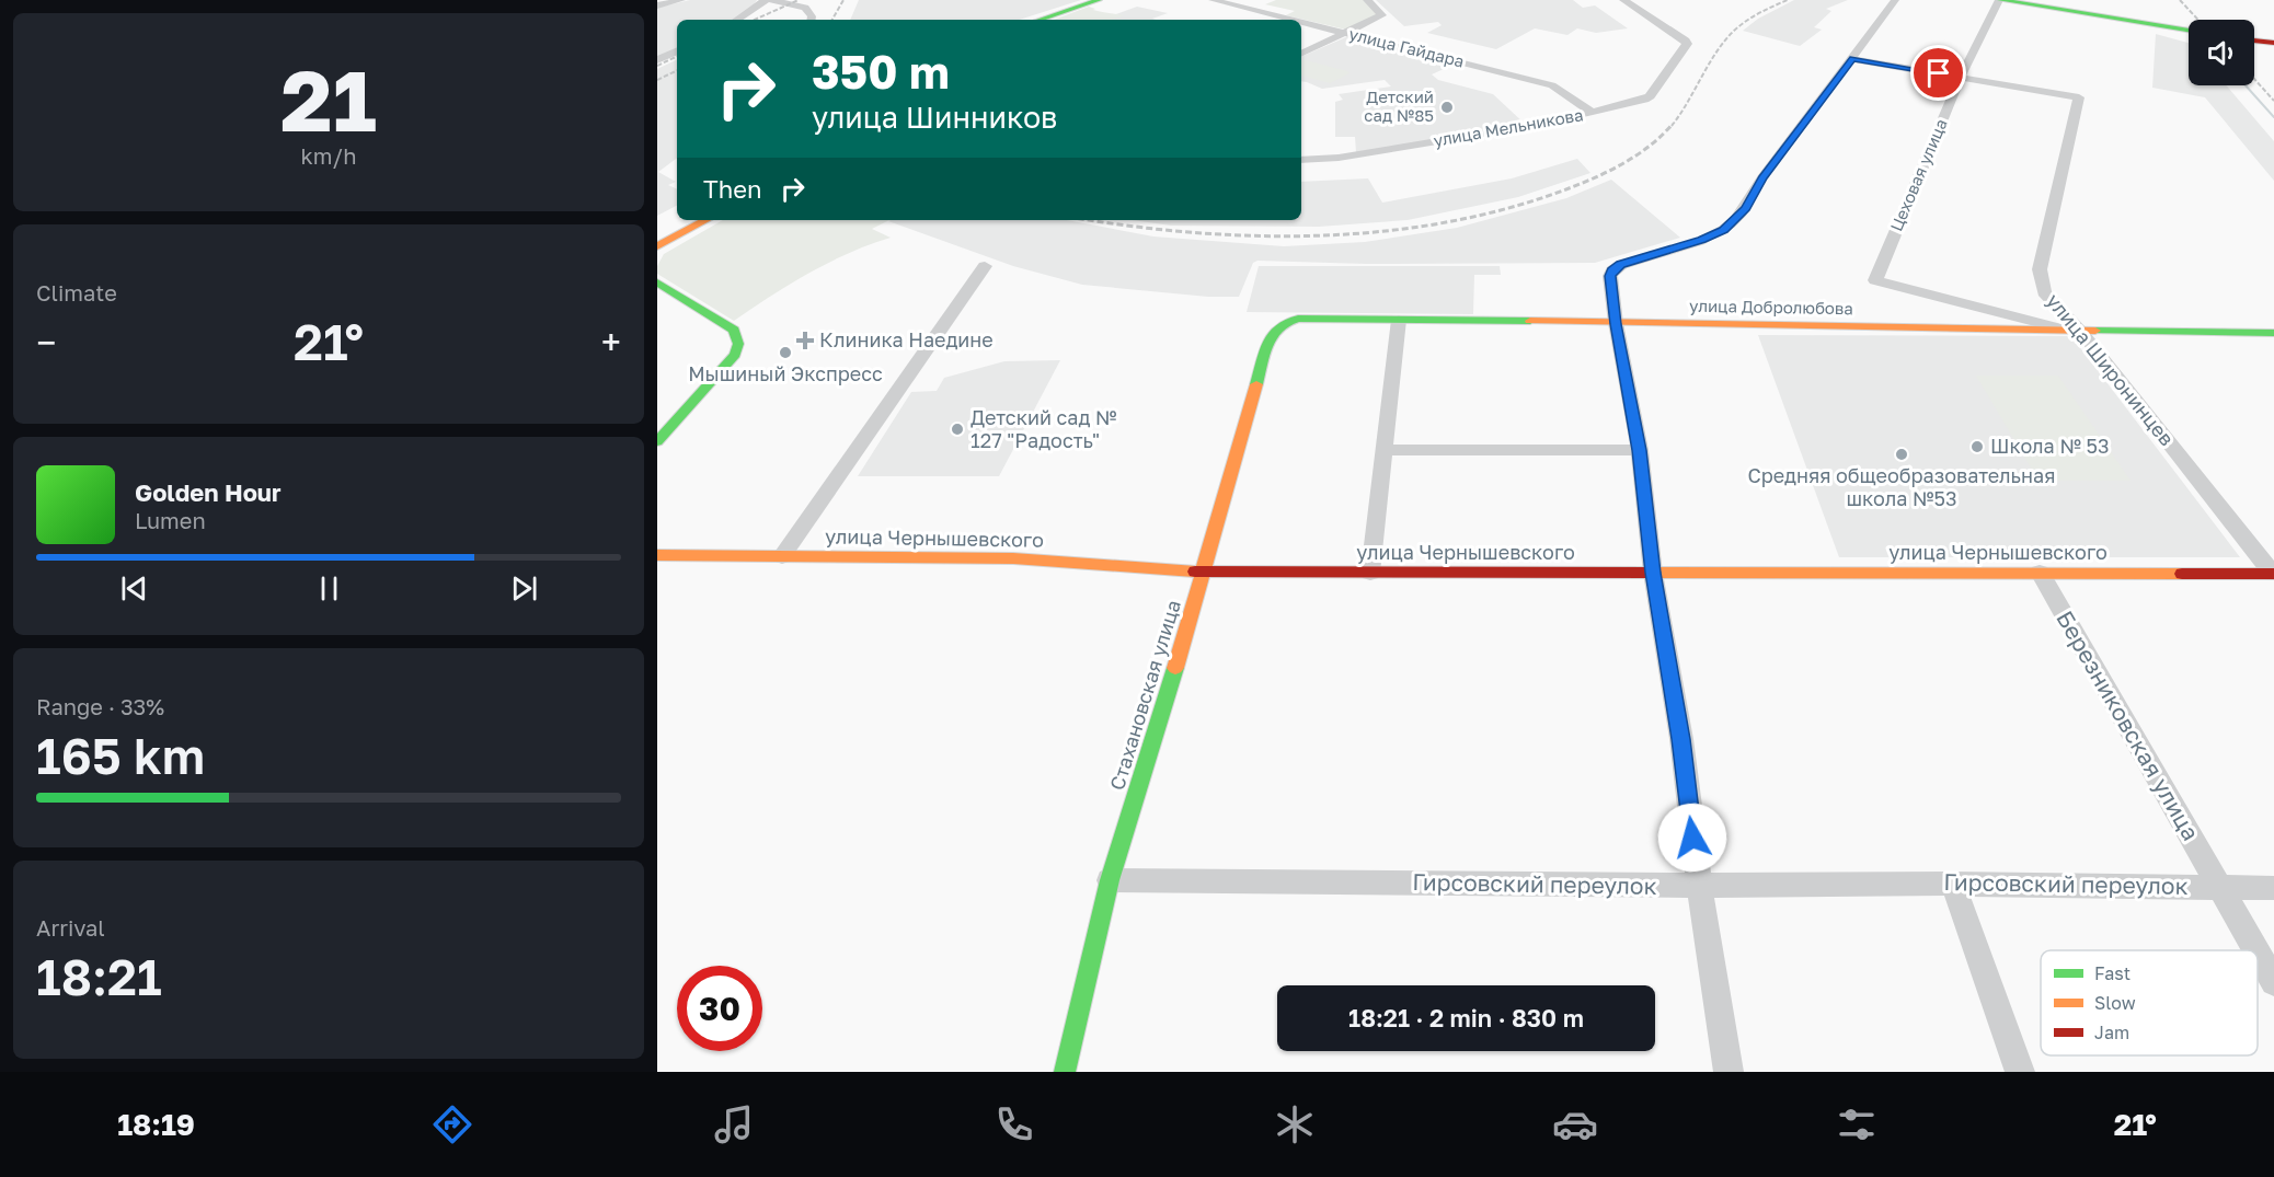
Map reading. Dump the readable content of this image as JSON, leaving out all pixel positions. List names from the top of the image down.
{
  "streets": {
    "street": [
      "улица Гайдара",
      "улица Мельникова",
      "Цеховая улица",
      "улица Добролюбова",
      "улица Широнинцев",
      "улица Чернышевского",
      "Стахановская улица",
      "Березниковская улица",
      "Гирсовский переулок"
    ]
  },
  "crossings": [
    ["улица Гайдара", "улица Мельникова"],
    ["Цеховая улица", "улица Добролюбова"],
    ["Цеховая улица", "улица Широнинцев"],
    ["улица Добролюбова", "улица Широнинцев"],
    ["улица Добролюбова", "Стахановская улица"],
    ["улица Широнинцев", "улица Чернышевского"],
    ["улица Чернышевского", "Стахановская улица"],
    ["улица Чернышевского", "Березниковская улица"],
    ["Стахановская улица", "Гирсовский переулок"],
    ["Березниковская улица", "Гирсовский переулок"]
  ],
  "places": {
    "other": [
      "Детский сад №85",
      "Мышиный Экспресс",
      "Детский сад № 127 \"Радость\"",
      "Школа № 53",
      "Средняя общеобразовательная школа №53"
    ],
    "health": ["Клиника Наедине"]
  },
  "legend": ["Fast", "Slow", "Jam"],
  "page": {
    "tile": [
      ["21", "km/h"],
      "Climate",
      ["Range · 33%", "165 km"],
      ["Arrival", "18:21"]
    ],
    "turn": ["350 m", "улица Шинников"],
    "then": "Then",
    "heat": ["−", "21°", "+"],
    "song": ["Golden Hour", "Lumen"],
    "limit": "30",
    "trip": "18:21 · 2 min · 830 m",
    "tabs": ["18:19", "21°"]
  }
}
